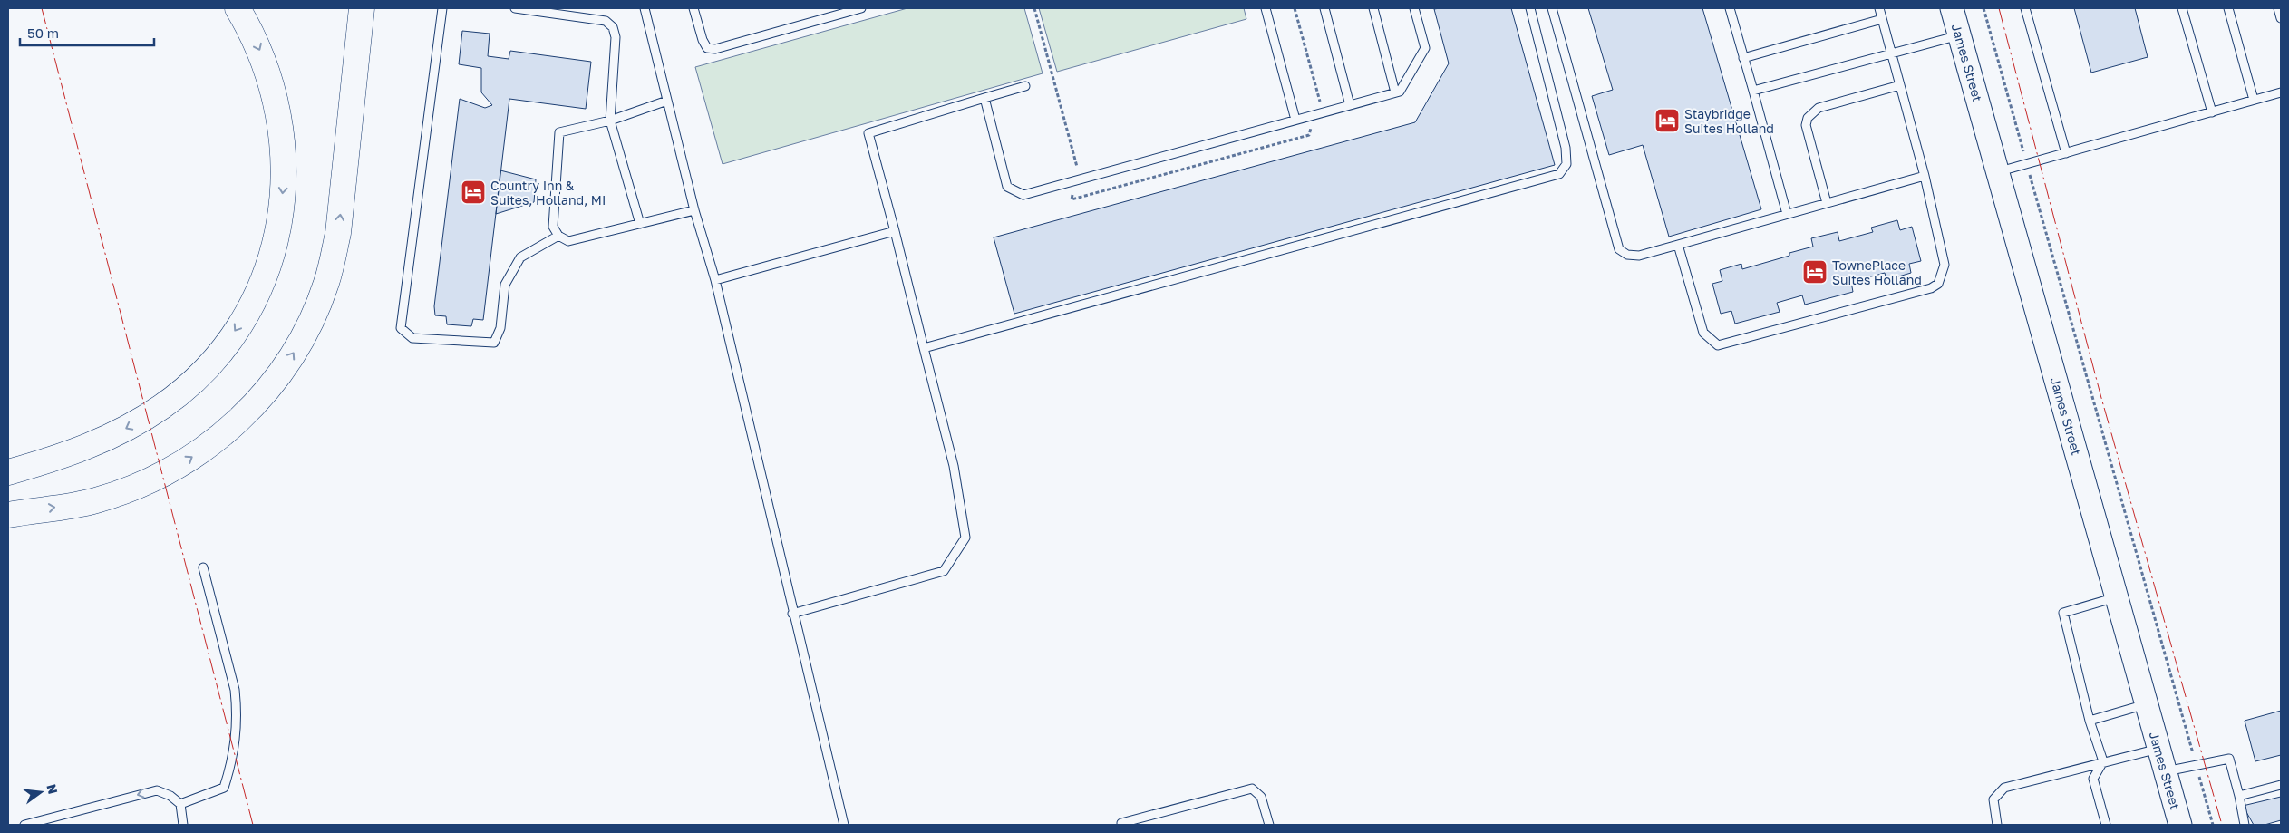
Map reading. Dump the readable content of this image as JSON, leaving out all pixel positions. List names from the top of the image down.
{
  "streets": {
    "street": ["James Street"]
  },
  "places": {
    "hotel": ["Staybridge Suites Holland", "Country Inn & Suites, Holland, MI", "TownePlace Suites Holland"]
  },
  "scale_bar": "50 m",
  "north": "right"
}
